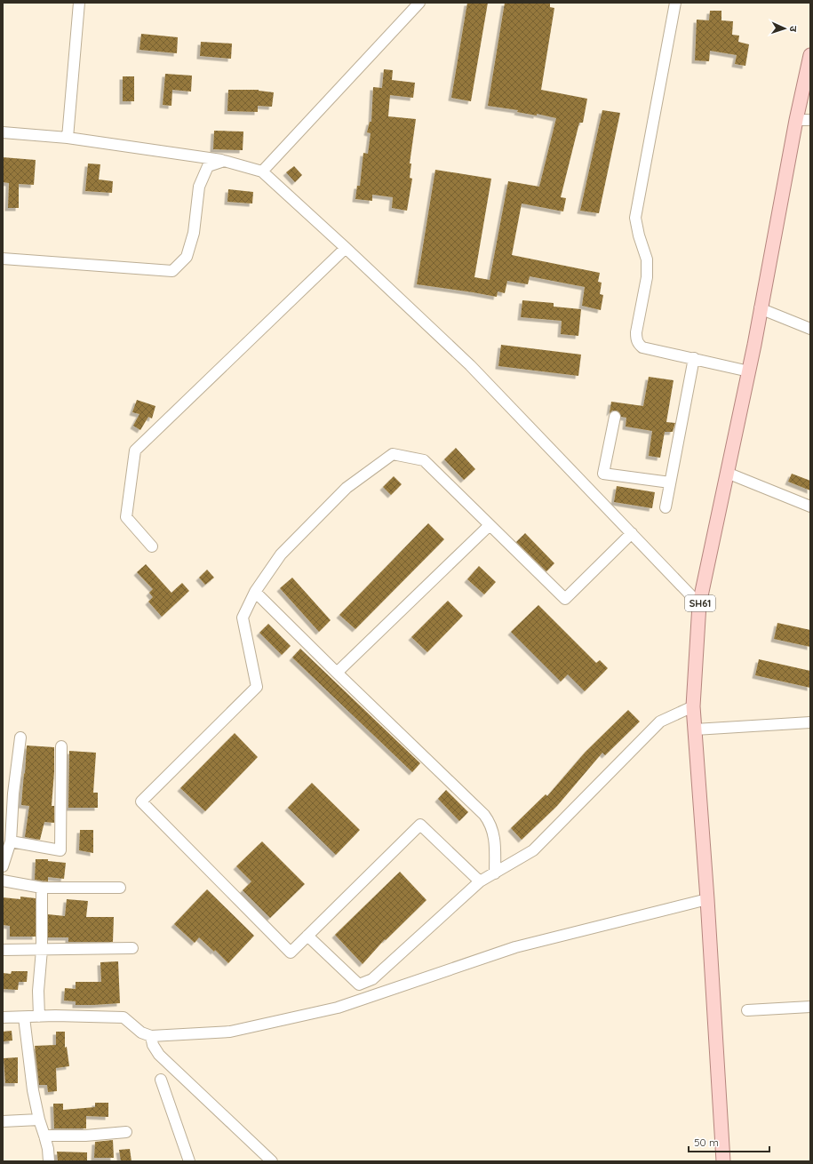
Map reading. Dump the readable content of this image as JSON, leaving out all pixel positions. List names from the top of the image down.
{
  "streets": {
    "main road": ["SH61"]
  },
  "scale_bar": "50 m",
  "north": "right"
}
